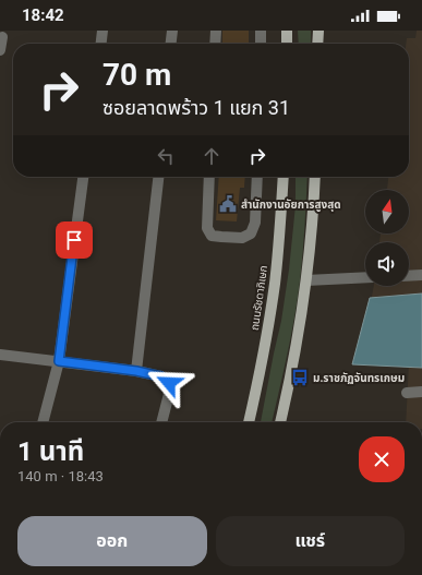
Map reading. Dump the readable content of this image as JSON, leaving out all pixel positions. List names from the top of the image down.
{
  "streets": {
    "main road": ["ถนนรัชดาภิเษก"]
  },
  "places": {
    "public building": ["สำนักงานอัยการสูงสุด"],
    "bus stop": ["ม.ราชภัฏจันทรเกษม"]
  },
  "north": "top",
  "page": {
    "status": "18:42",
    "turn": ["70 m", "ซอยลาดพร้าว 1 แยก 31"],
    "heading": ["1 นาที", "140 m · 18:43"],
    "buttons": ["ออก", "แชร์"]
  }
}
